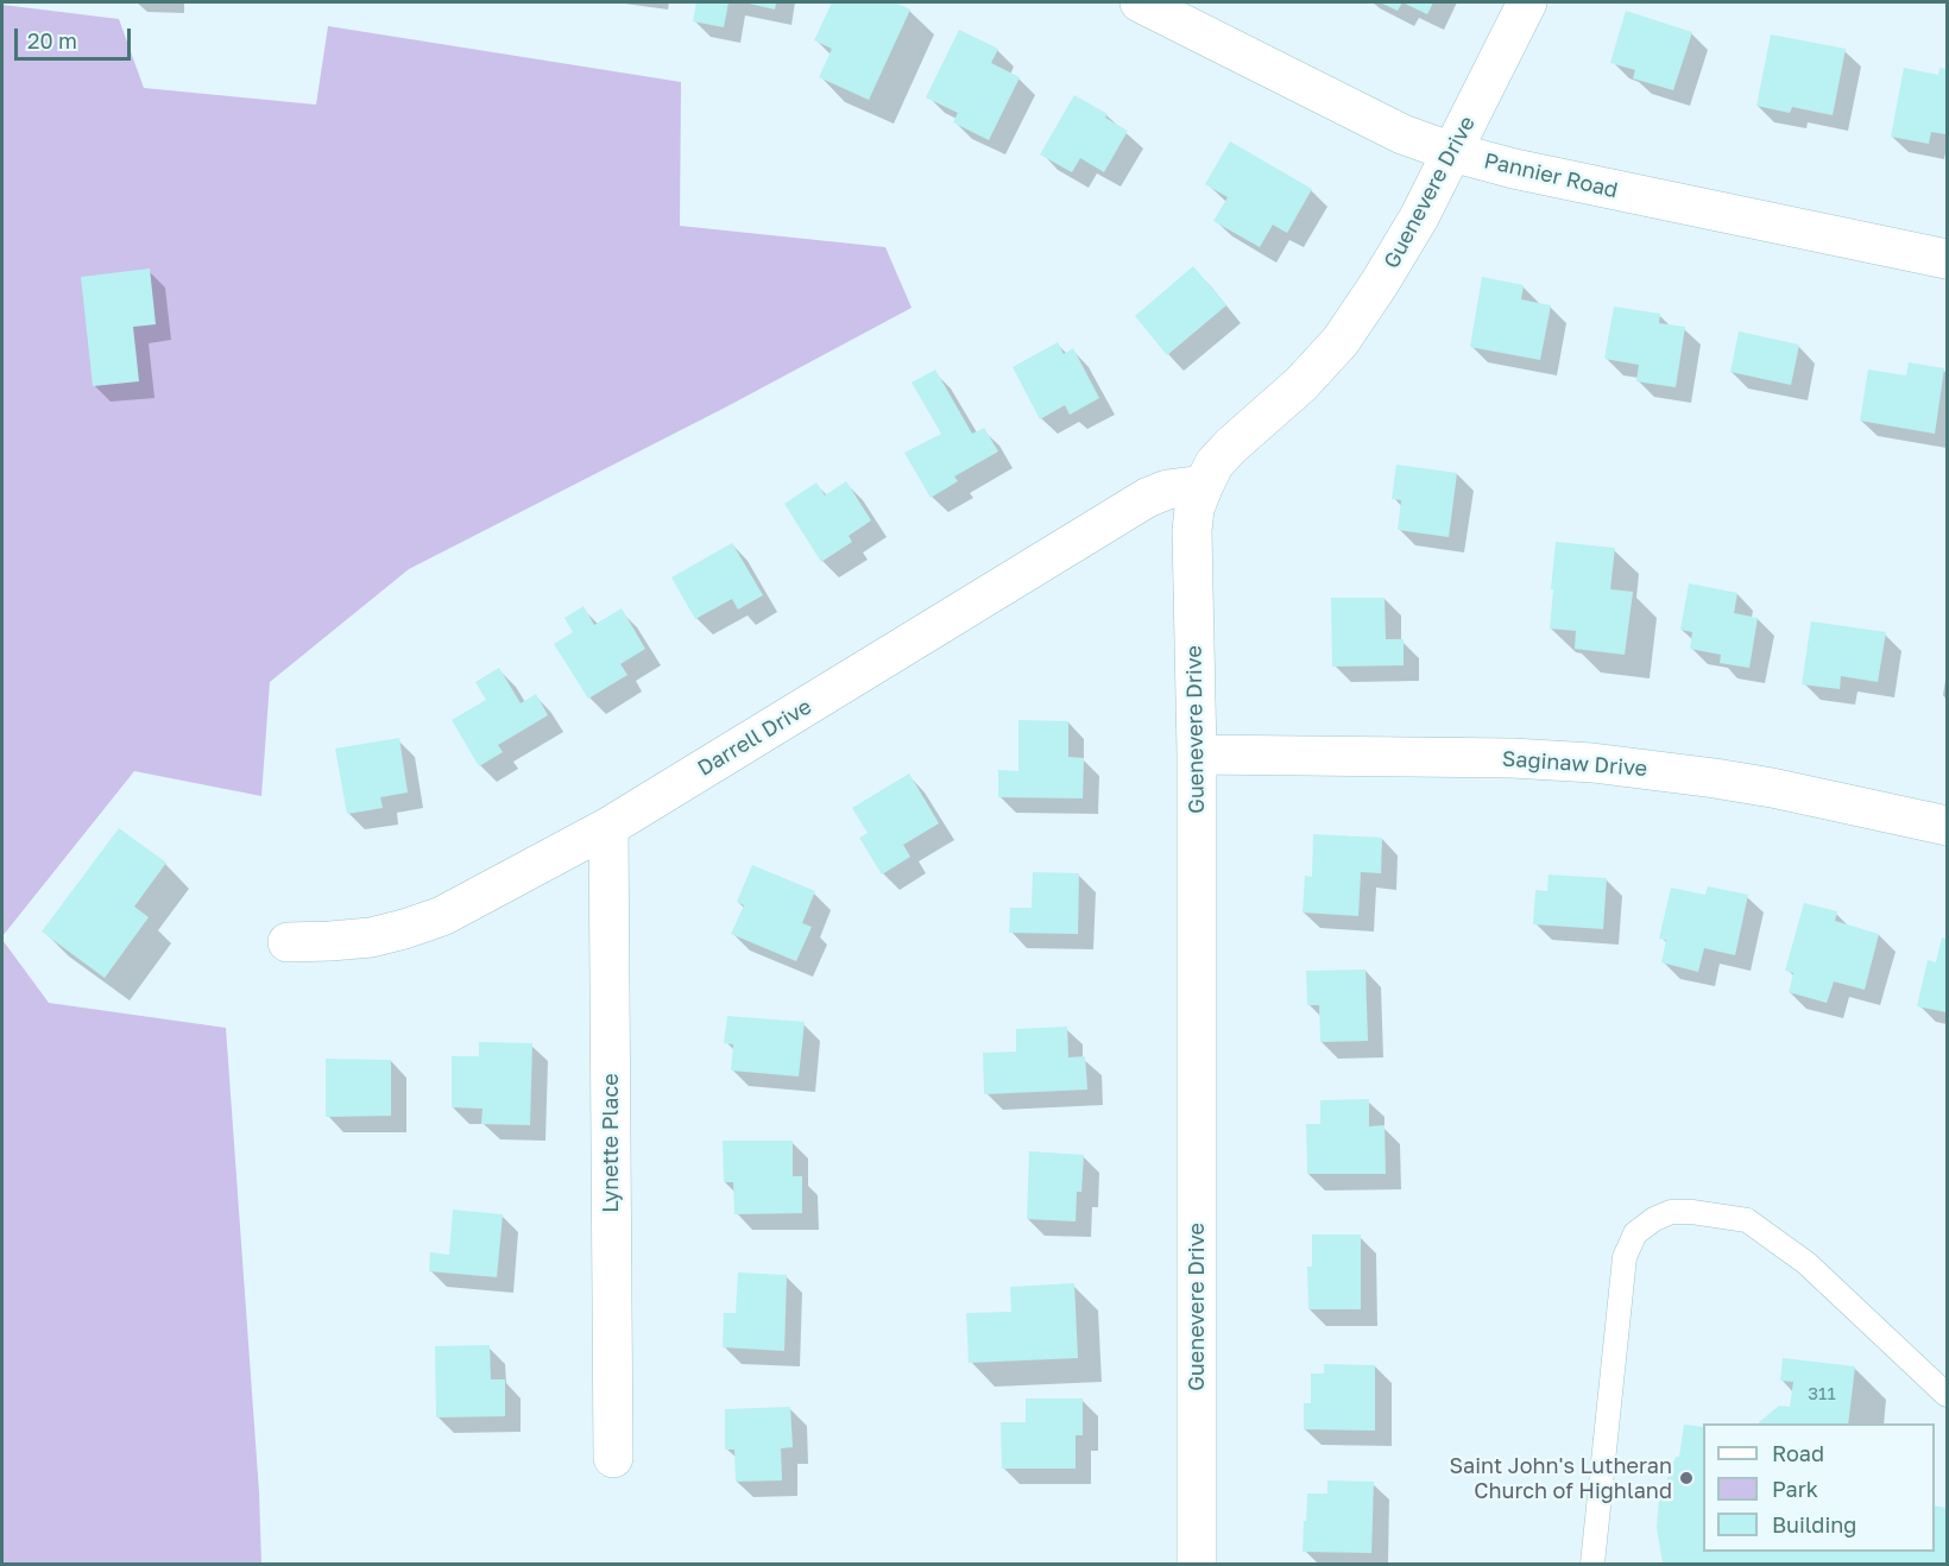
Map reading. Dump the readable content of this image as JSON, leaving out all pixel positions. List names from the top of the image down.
{
  "streets": {
    "street": [
      "Pannier Road",
      "Guenevere Drive",
      "Darrell Drive",
      "Saginaw Drive",
      "Lynette Place"
    ]
  },
  "crossings": [
    ["Pannier Road", "Guenevere Drive"],
    ["Guenevere Drive", "Darrell Drive"],
    ["Guenevere Drive", "Saginaw Drive"],
    ["Darrell Drive", "Lynette Place"]
  ],
  "places": ["Saint John's Lutheran Church of Highland"],
  "house_numbers": ["311"],
  "legend": ["Road", "Park", "Building"],
  "scale_bar": "20 m"
}
